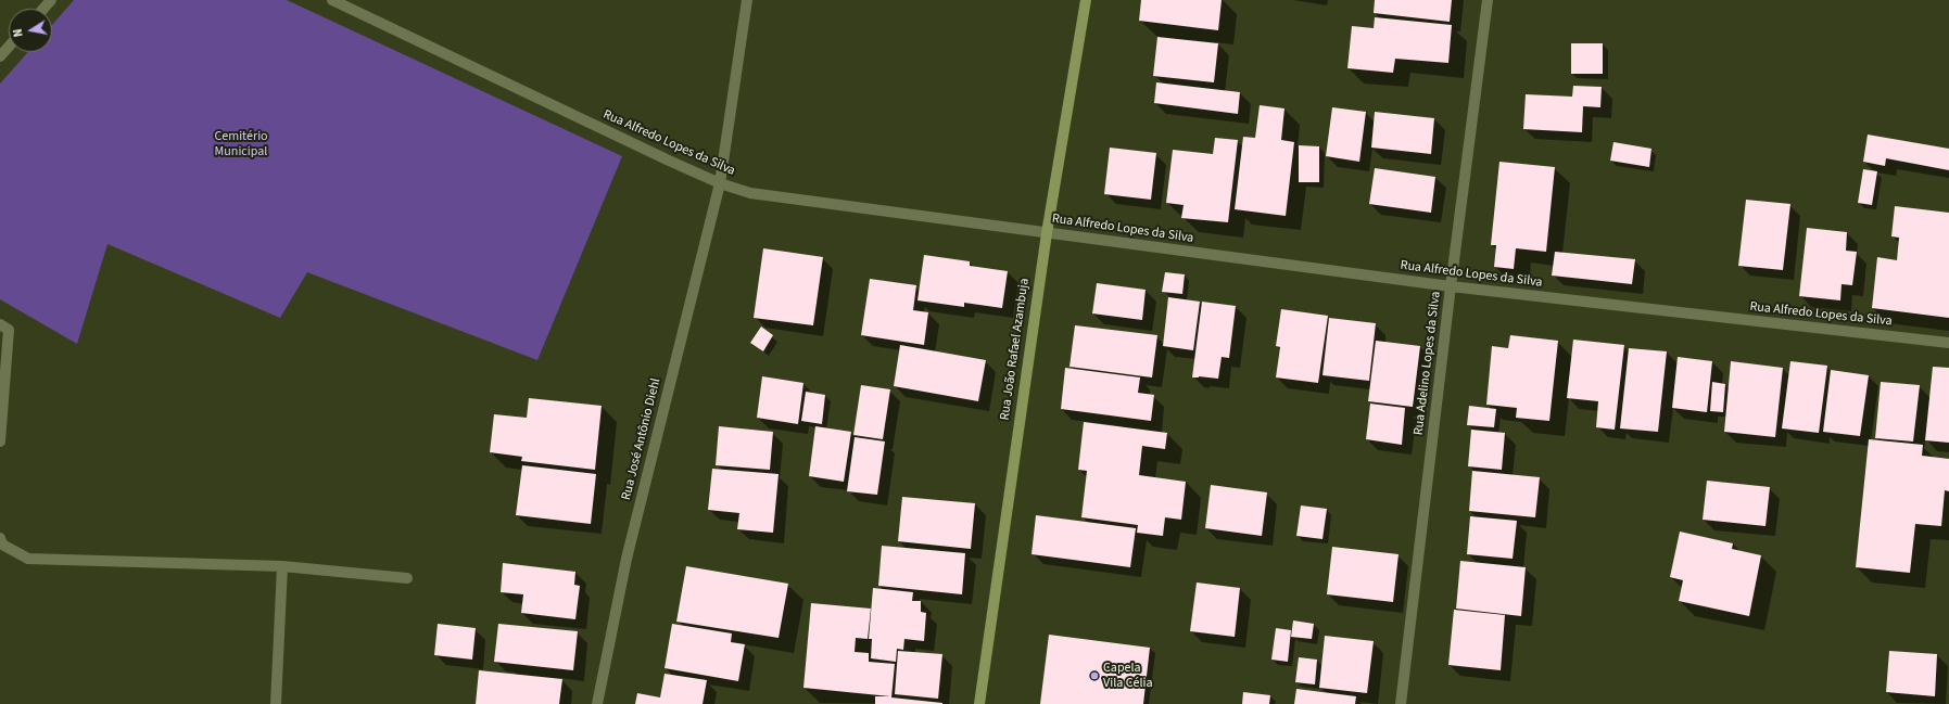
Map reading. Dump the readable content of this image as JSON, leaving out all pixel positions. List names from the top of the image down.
{
  "streets": {
    "street": [
      "Rua Alfredo Lopes da Silva",
      "Rua João Rafael Azambuja",
      "Rua Adelino Lopes da Silva",
      "Rua José Antônio Diehl"
    ]
  },
  "crossings": [
    ["Rua Alfredo Lopes da Silva", "Rua João Rafael Azambuja"],
    ["Rua Alfredo Lopes da Silva", "Rua Adelino Lopes da Silva"],
    ["Rua Alfredo Lopes da Silva", "Rua José Antônio Diehl"]
  ],
  "parks": ["Cemitério Municipal"],
  "places": ["Capela Vila Célia"],
  "north": "left"
}
